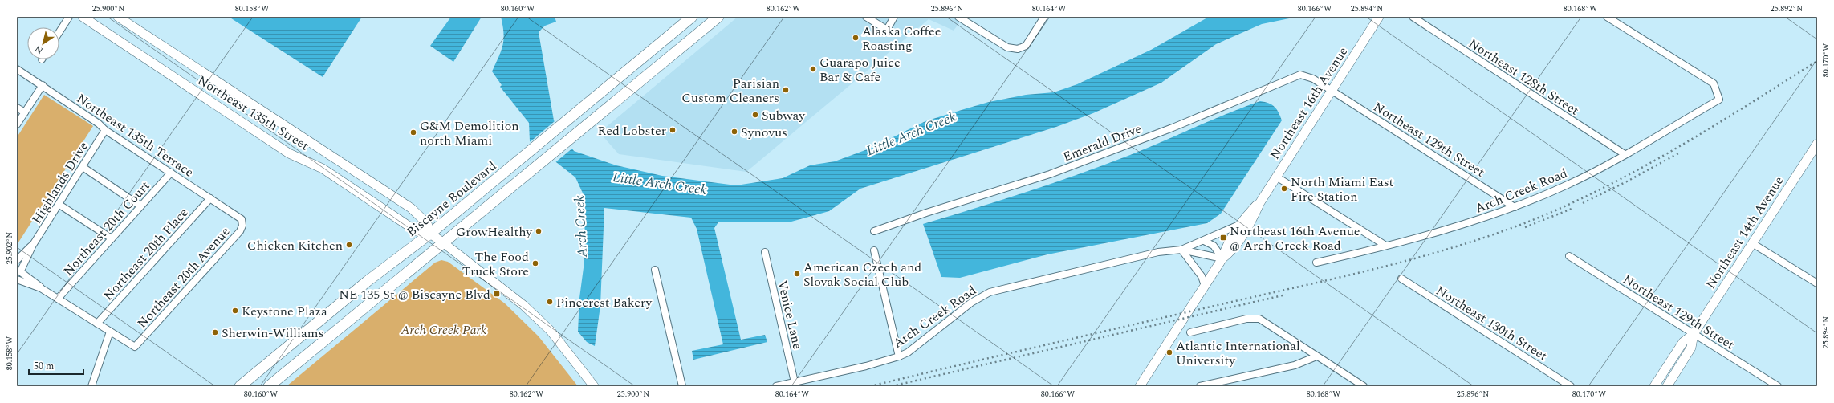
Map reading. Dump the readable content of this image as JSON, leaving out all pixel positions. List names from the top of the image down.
{
  "streets": {
    "main road": ["Biscayne Boulevard"],
    "street": [
      "Northeast 128th Street",
      "Northeast 16th Avenue",
      "Northeast 135th Street",
      "Northeast 135th Terrace",
      "Northeast 129th Street",
      "Emerald Drive",
      "Highlands Drive",
      "Arch Creek Road",
      "Northeast 20th Court",
      "Northeast 14th Avenue",
      "Northeast 20th Place",
      "Northeast 20th Avenue",
      "Venice Lane",
      "Northeast 130th Street"
    ]
  },
  "crossings": [
    ["Northeast 128th Street", "Arch Creek Road"],
    ["Northeast 16th Avenue", "Northeast 129th Street"],
    ["Northeast 16th Avenue", "Emerald Drive"],
    ["Northeast 16th Avenue", "Arch Creek Road"],
    ["Northeast 135th Street", "Biscayne Boulevard"],
    ["Northeast 135th Terrace", "Highlands Drive"],
    ["Northeast 135th Terrace", "Northeast 20th Court"],
    ["Northeast 135th Terrace", "Northeast 20th Place"],
    ["Northeast 135th Terrace", "Northeast 20th Avenue"],
    ["Northeast 129th Street", "Emerald Drive"],
    ["Northeast 129th Street", "Arch Creek Road"],
    ["Northeast 129th Street", "Northeast 14th Avenue"],
    ["Arch Creek Road", "Venice Lane"]
  ],
  "water": ["Little Arch Creek", "Arch Creek"],
  "parks": ["Arch Creek Park"],
  "places": {
    "other": [
      "Alaska Coffee Roasting",
      "Guarapo Juice Bar & Cafe",
      "Parisian Custom Cleaners",
      "Subway",
      "Red Lobster",
      "Synovus",
      "G&M Demolition north Miami",
      "North Miami East Fire Station",
      "GrowHealthy",
      "Chicken Kitchen",
      "The Food Truck Store",
      "American Czech and Slovak Social Club",
      "Pinecrest Bakery",
      "Keystone Plaza",
      "Sherwin-Williams",
      "Atlantic International University"
    ],
    "transit": ["Northeast 16th Avenue @ Arch Creek Road", "NE 135 St @ Biscayne Blvd"]
  },
  "scale_bar": "50 m",
  "north": "bottom left",
  "coordinates": [
    "25.900°N",
    "80.158°W",
    "80.160°W",
    "80.162°W",
    "25.896°N",
    "80.164°W",
    "80.166°W",
    "25.894°N",
    "80.168°W",
    "25.892°N",
    "80.170°W",
    "25.902°N"
  ]
}
